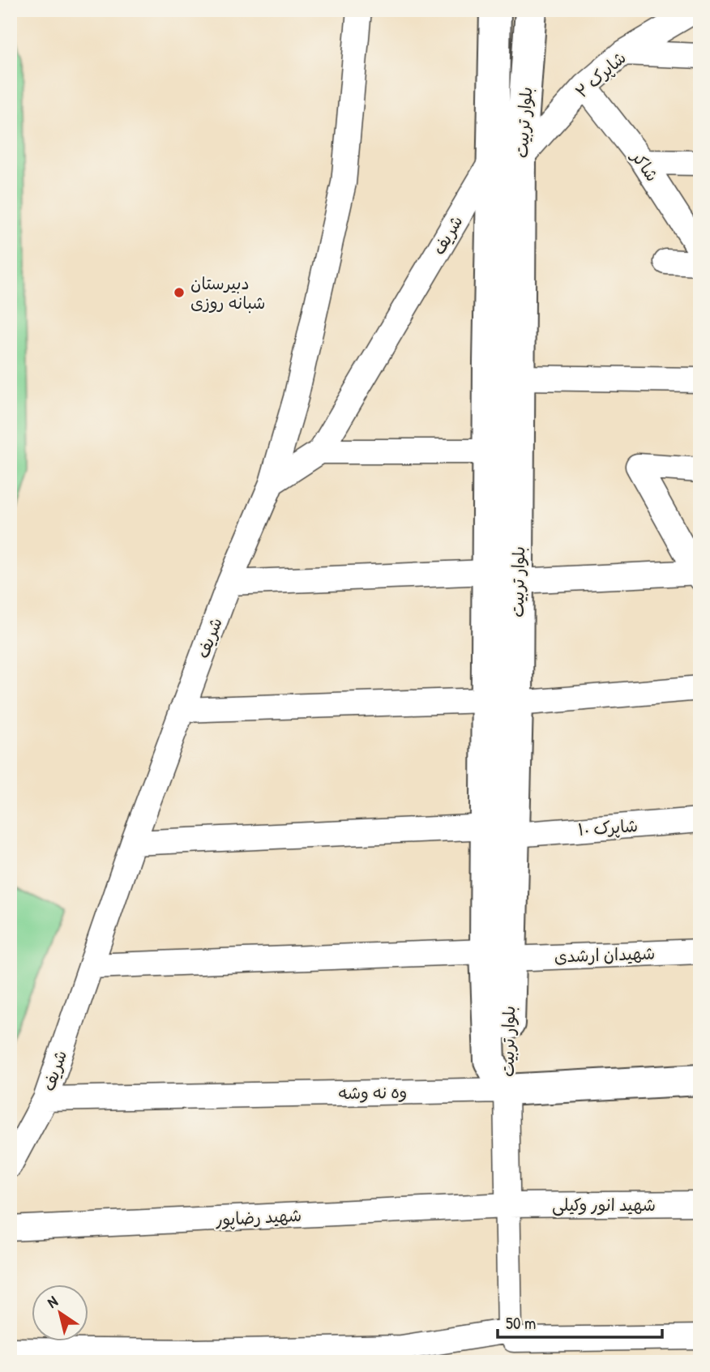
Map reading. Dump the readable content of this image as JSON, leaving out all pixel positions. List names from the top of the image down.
{
  "streets": {
    "street": [
      "شاپرک ۲",
      "بلوار تربیت",
      "شاکر",
      "شریف",
      "شاپرک ۱۰",
      "شهیدان ارشدی",
      "وه نه وشه",
      "شهید انور وکیلی",
      "شهید رضاپور"
    ]
  },
  "crossings": [
    ["شاپرک ۲", "بلوار تربیت"],
    ["شاپرک ۲", "شاکر"],
    ["شاپرک ۲", "شریف"],
    ["بلوار تربیت", "شریف"],
    ["بلوار تربیت", "شاپرک ۱۰"],
    ["بلوار تربیت", "شهیدان ارشدی"],
    ["بلوار تربیت", "وه نه وشه"],
    ["شریف", "شاپرک ۱۰"],
    ["شریف", "شهیدان ارشدی"],
    ["شریف", "وه نه وشه"],
    ["شهید انور وکیلی", "شهید رضاپور"]
  ],
  "places": ["دبیرستان شبانه روزی"],
  "scale_bar": "50 m",
  "north": "top left"
}
